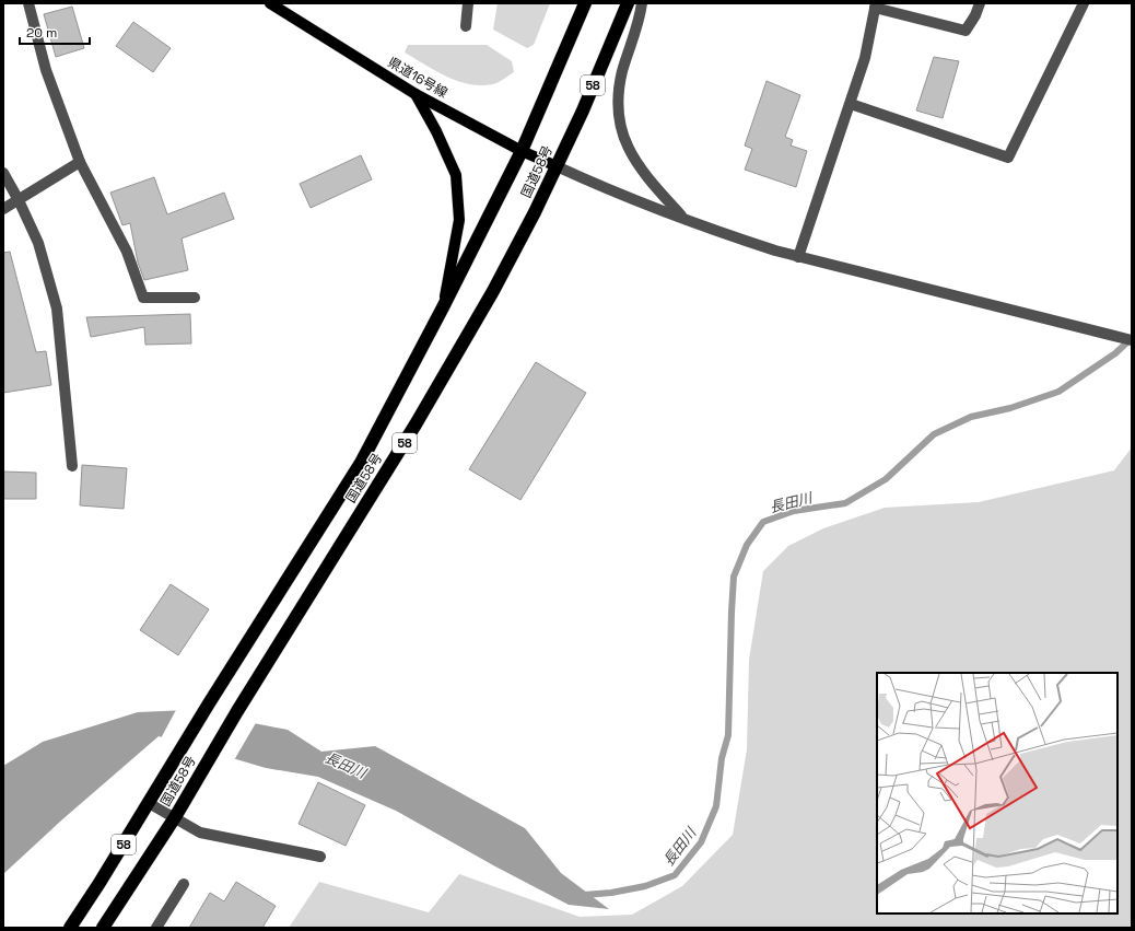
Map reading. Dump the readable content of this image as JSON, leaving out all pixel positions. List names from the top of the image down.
{
  "streets": {
    "highway": ["58", "国道58号"],
    "main road": ["県道16号線"]
  },
  "crossings": [
    ["県道16号線", "国道58号"]
  ],
  "water": ["長田川"],
  "scale_bar": "20 m"
}
